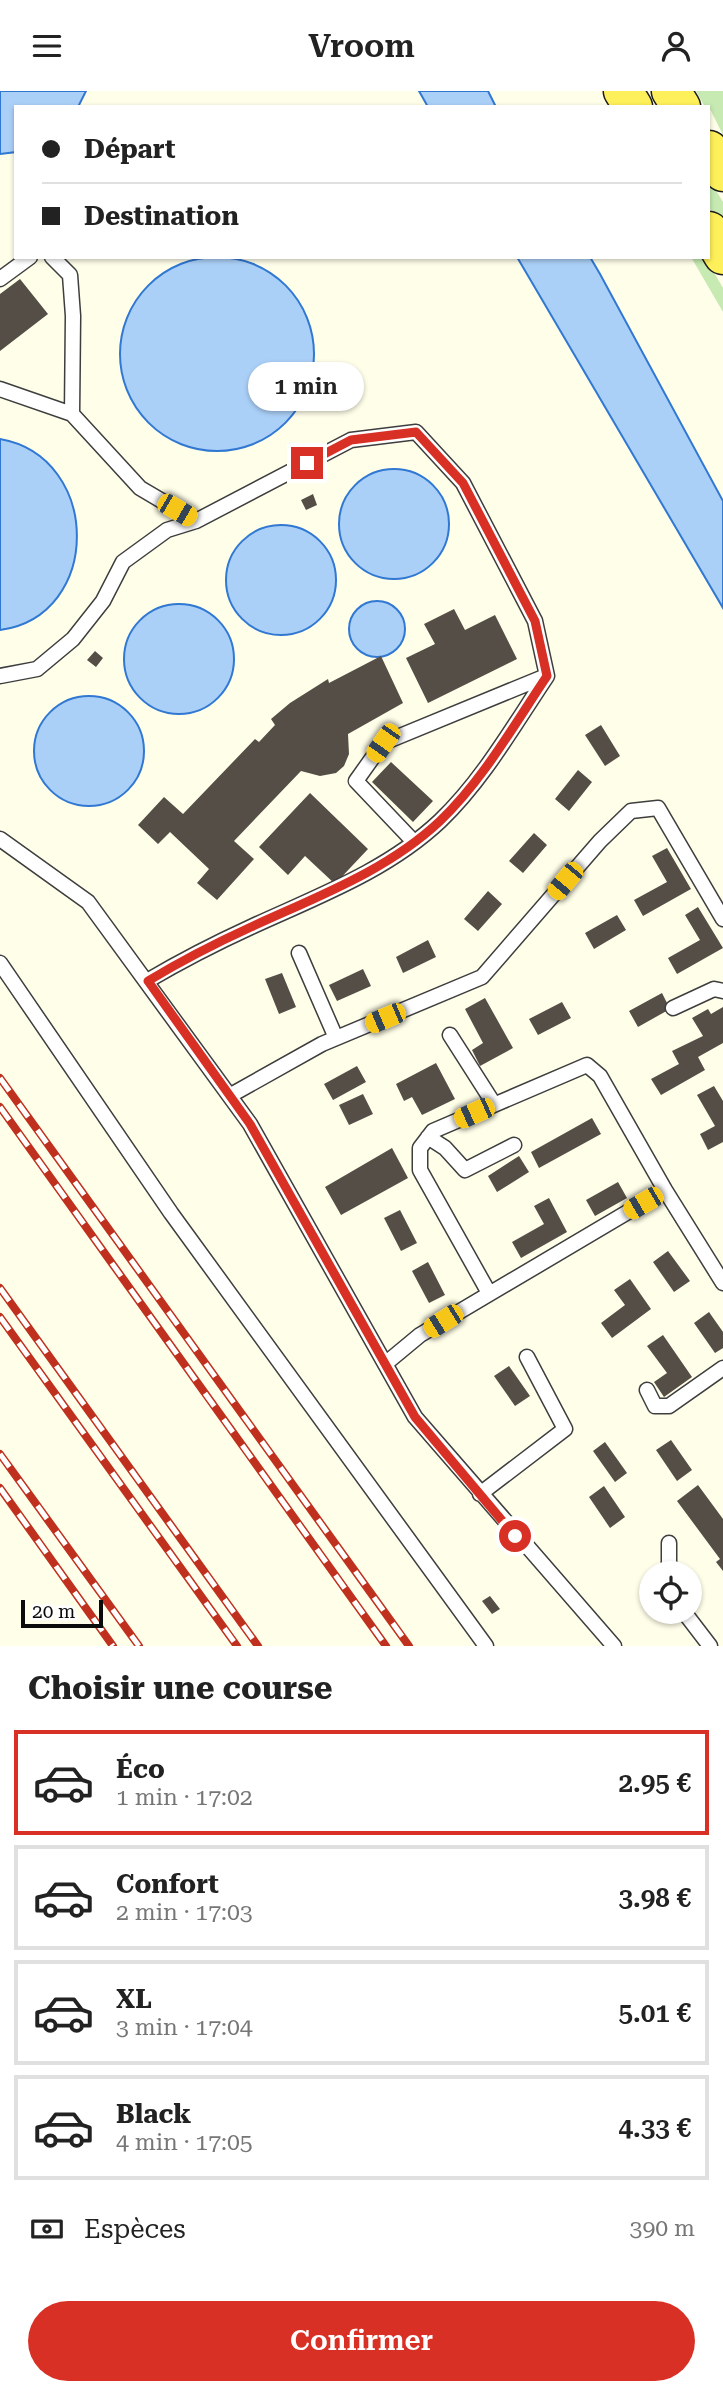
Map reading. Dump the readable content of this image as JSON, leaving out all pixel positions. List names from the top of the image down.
{
  "scale_bar": "20 m",
  "page": {
    "header": "Vroom",
    "banner": ["Départ", "Destination"],
    "bubble": "1 min",
    "scale": "20 m",
    "heading": "Choisir une course",
    "list": [
      {
        "name": "Éco",
        "note": "1 min · 17:02",
        "value": "2.95 €"
      },
      {
        "name": "Confort",
        "note": "2 min · 17:03",
        "value": "3.98 €"
      },
      {
        "name": "XL",
        "note": "3 min · 17:04",
        "value": "5.01 €"
      },
      {
        "name": "Black",
        "note": "4 min · 17:05",
        "value": "4.33 €"
      }
    ],
    "pay": ["Espèces", "390 m"],
    "buttons": "Confirmer"
  }
}
